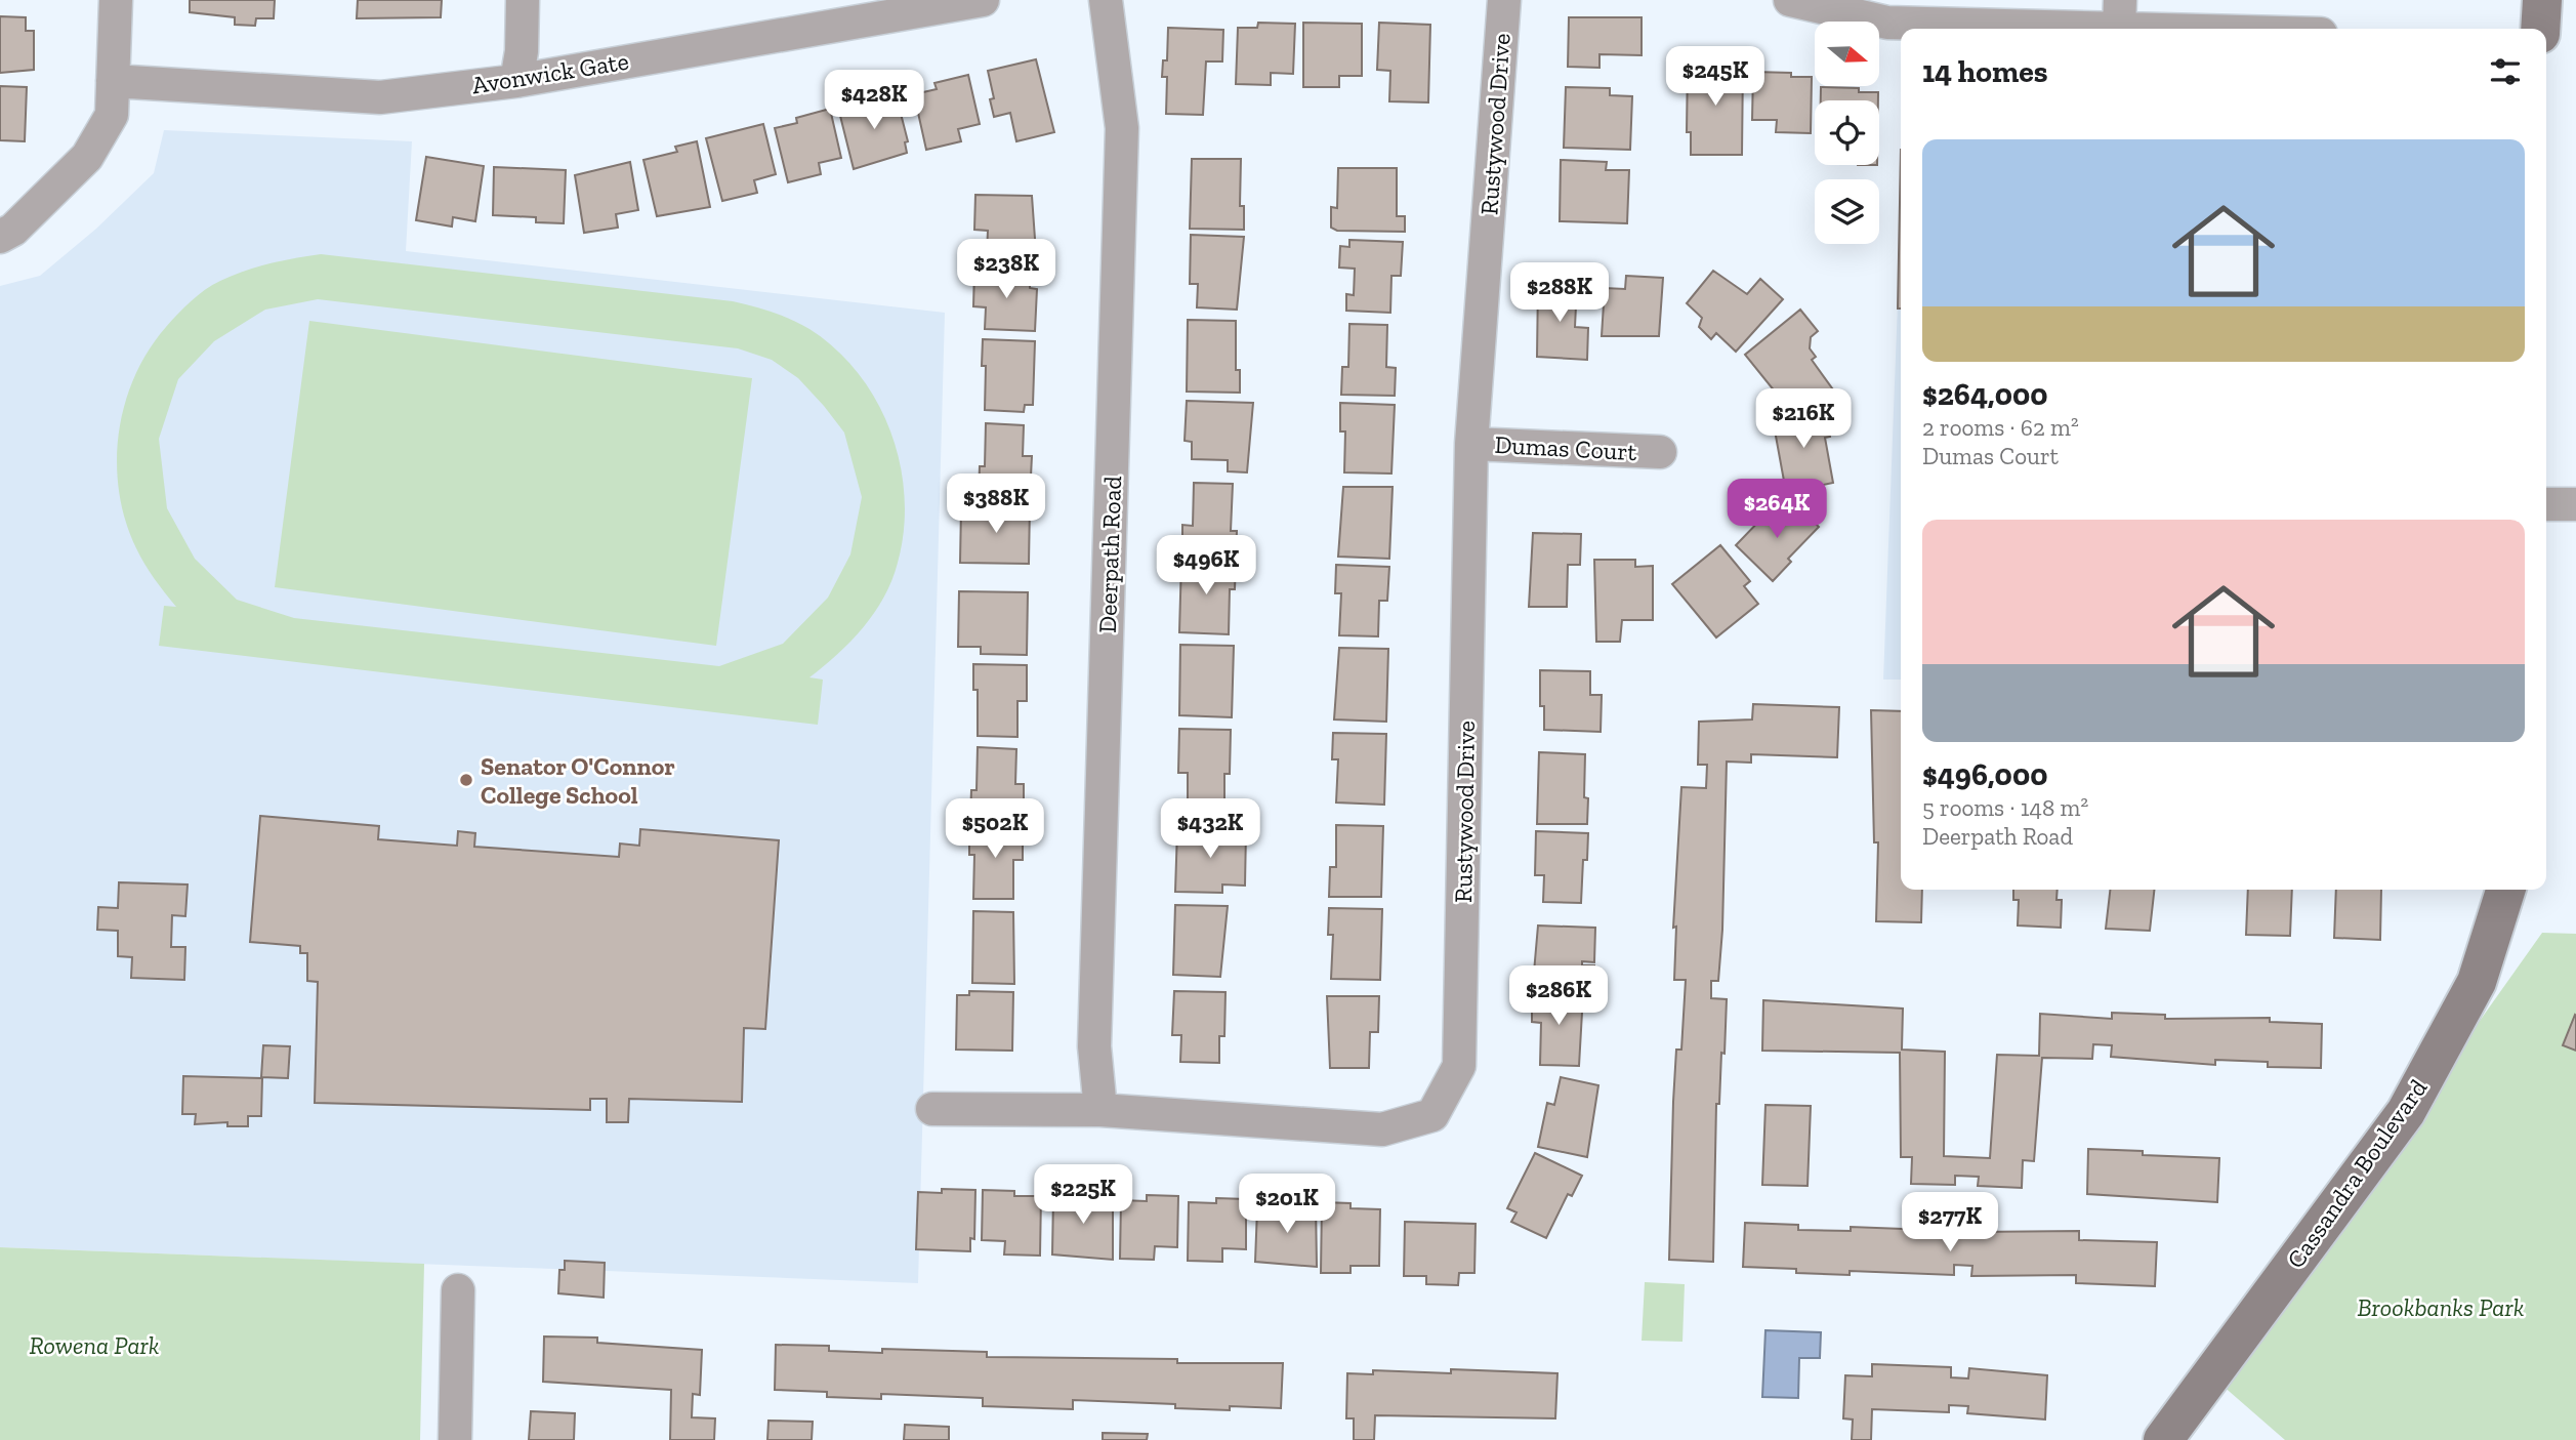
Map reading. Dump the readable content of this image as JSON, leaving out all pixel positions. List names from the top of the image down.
{
  "streets": {
    "street": [
      "Avonwick Gate",
      "Rustywood Drive",
      "Dumas Court",
      "Deerpath Road",
      "Cassandra Boulevard"
    ]
  },
  "crossings": [
    ["Rustywood Drive", "Dumas Court"],
    ["Rustywood Drive", "Deerpath Road"]
  ],
  "parks": ["Brookbanks Park", "Rowena Park"],
  "places": ["Senator O'Connor College School"],
  "north": "right",
  "page": {
    "heading": "14 homes",
    "price": [
      "$245K",
      "$428K",
      "$238K",
      "$288K",
      "$216K",
      "$388K",
      "$264K",
      "$496K",
      "$502K",
      "$432K",
      "$286K",
      "$225K",
      "$201K",
      "$277K"
    ],
    "list": [
      {
        "name": "$264,000",
        "note": "2 rooms · 62 m² · Dumas Court"
      },
      {
        "name": "$496,000",
        "note": "5 rooms · 148 m² · Deerpath Road"
      }
    ]
  }
}
